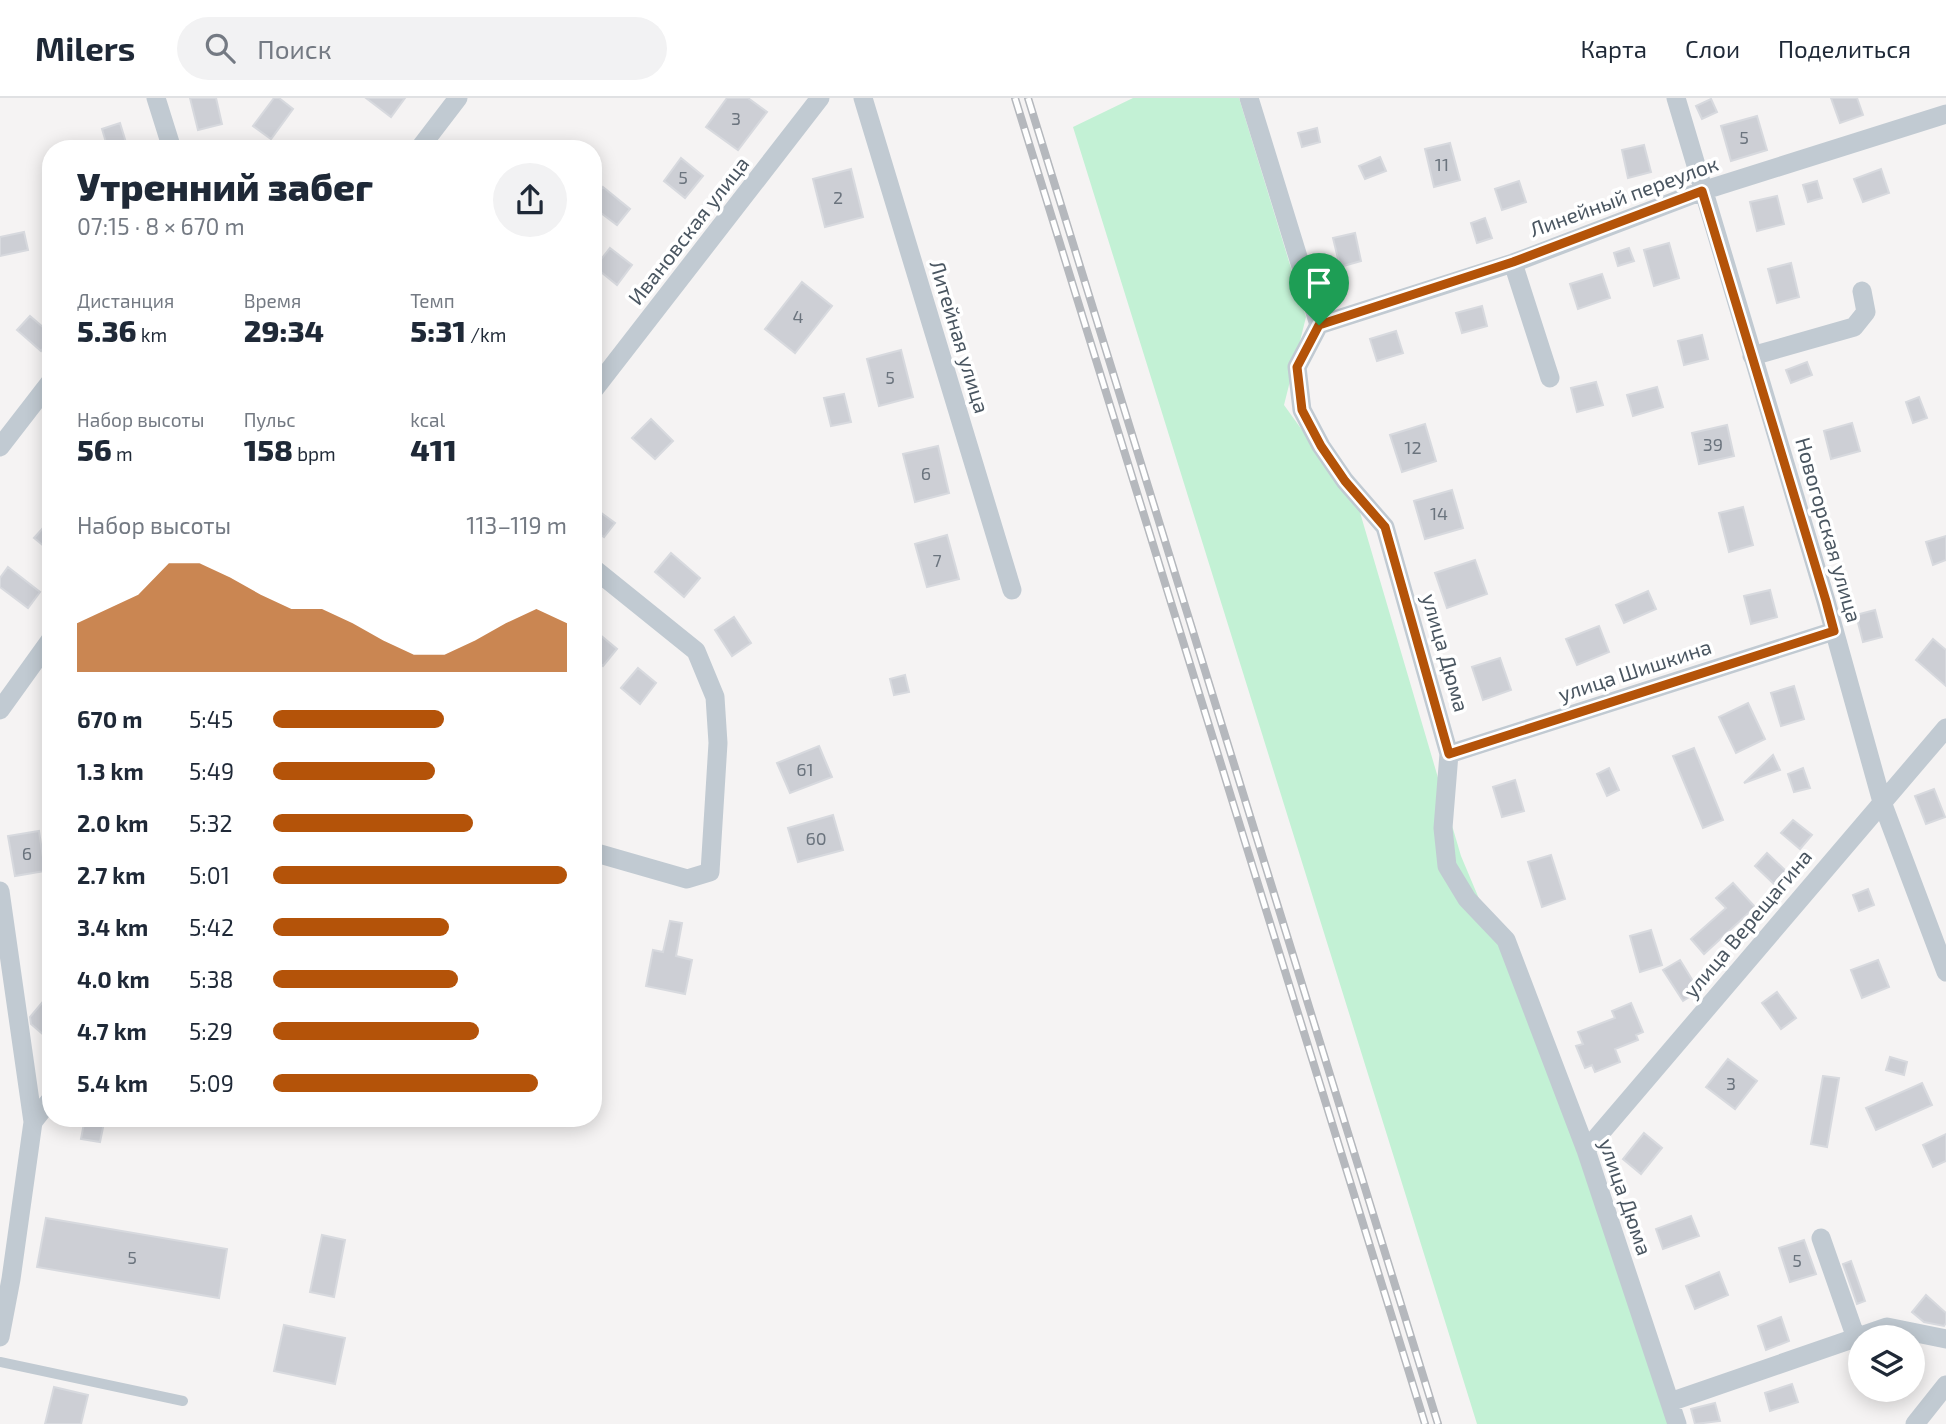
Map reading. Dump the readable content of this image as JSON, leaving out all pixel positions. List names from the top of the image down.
{
  "streets": {
    "street": [
      "Линейный переулок",
      "Ивановская улица",
      "Литейная улица",
      "Новогорская улица",
      "улица Дюма",
      "улица Шишкина",
      "улица Верещагина"
    ]
  },
  "crossings": [
    ["Линейный переулок", "Новогорская улица"],
    ["Линейный переулок", "улица Дюма"],
    ["Новогорская улица", "улица Шишкина"],
    ["Новогорская улица", "улица Верещагина"],
    ["улица Дюма", "улица Шишкина"],
    ["улица Дюма", "улица Верещагина"]
  ],
  "house_numbers": [
    "3",
    "5",
    "11",
    "5",
    "2",
    "4",
    "5",
    "39",
    "12",
    "6",
    "14",
    "7",
    "61",
    "60",
    "6",
    "3",
    "5",
    "5"
  ],
  "page": {
    "header": "Milers",
    "search": "Поиск",
    "nav": ["Карта", "Слои", "Поделиться"],
    "heading": ["Утренний забег", "07:15 · 8 × 670 m"],
    "stats": [
      ["Дистанция", "5.36 km"],
      ["Время", "29:34"],
      ["Темп", "5:31 /km"],
      ["Набор высоты", "56 m"],
      ["Пульс", "158 bpm"],
      ["kcal", "411"]
    ],
    "chart": ["Набор высоты", "113–119 m"],
    "list": [
      {
        "name": "670 m",
        "note": "5:45"
      },
      {
        "name": "1.3 km",
        "note": "5:49"
      },
      {
        "name": "2.0 km",
        "note": "5:32"
      },
      {
        "name": "2.7 km",
        "note": "5:01"
      },
      {
        "name": "3.4 km",
        "note": "5:42"
      },
      {
        "name": "4.0 km",
        "note": "5:38"
      },
      {
        "name": "4.7 km",
        "note": "5:29"
      },
      {
        "name": "5.4 km",
        "note": "5:09"
      }
    ]
  }
}
